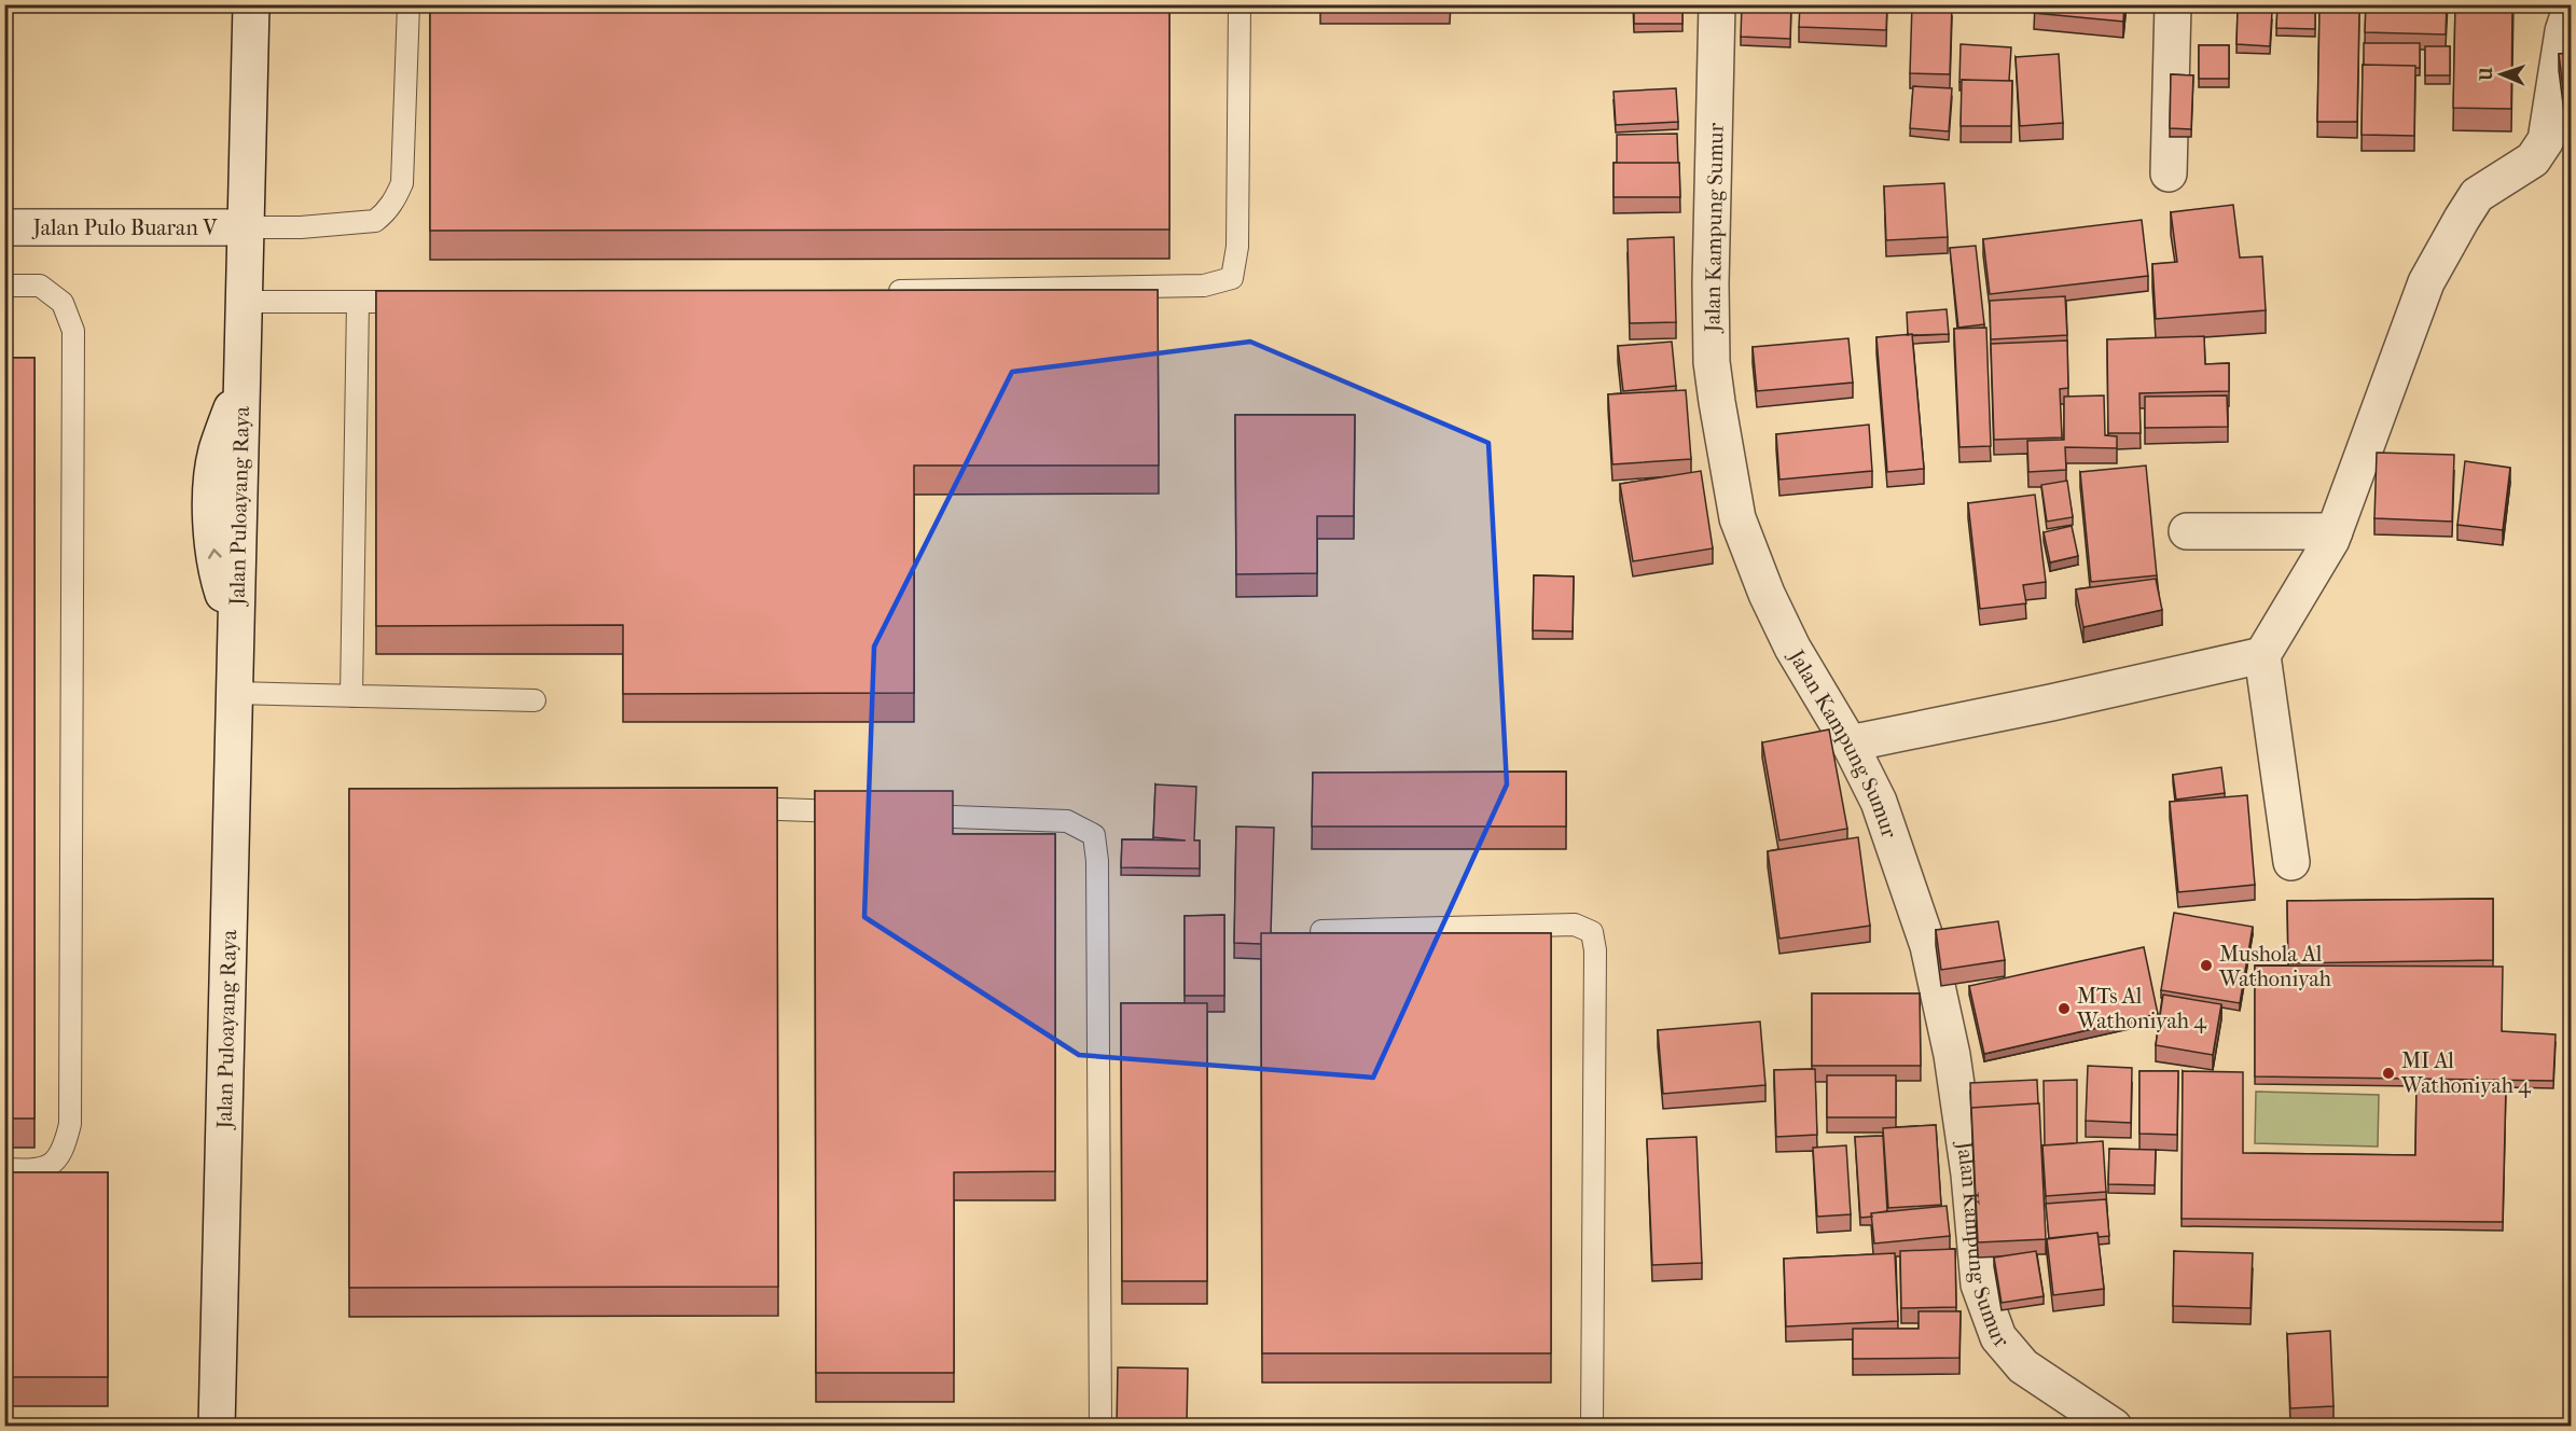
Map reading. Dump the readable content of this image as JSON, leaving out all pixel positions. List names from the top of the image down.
{
  "streets": {
    "street": ["Jalan Pulo Buaran V", "Jalan Kampung Sumur", "Jalan Puloayang Raya"]
  },
  "crossings": [
    ["Jalan Pulo Buaran V", "Jalan Puloayang Raya"]
  ],
  "places": ["Mushola Al Wathoniyah", "MTs Al Wathoniyah 4", "MI Al Wathoniyah 4"],
  "north": "left"
}
